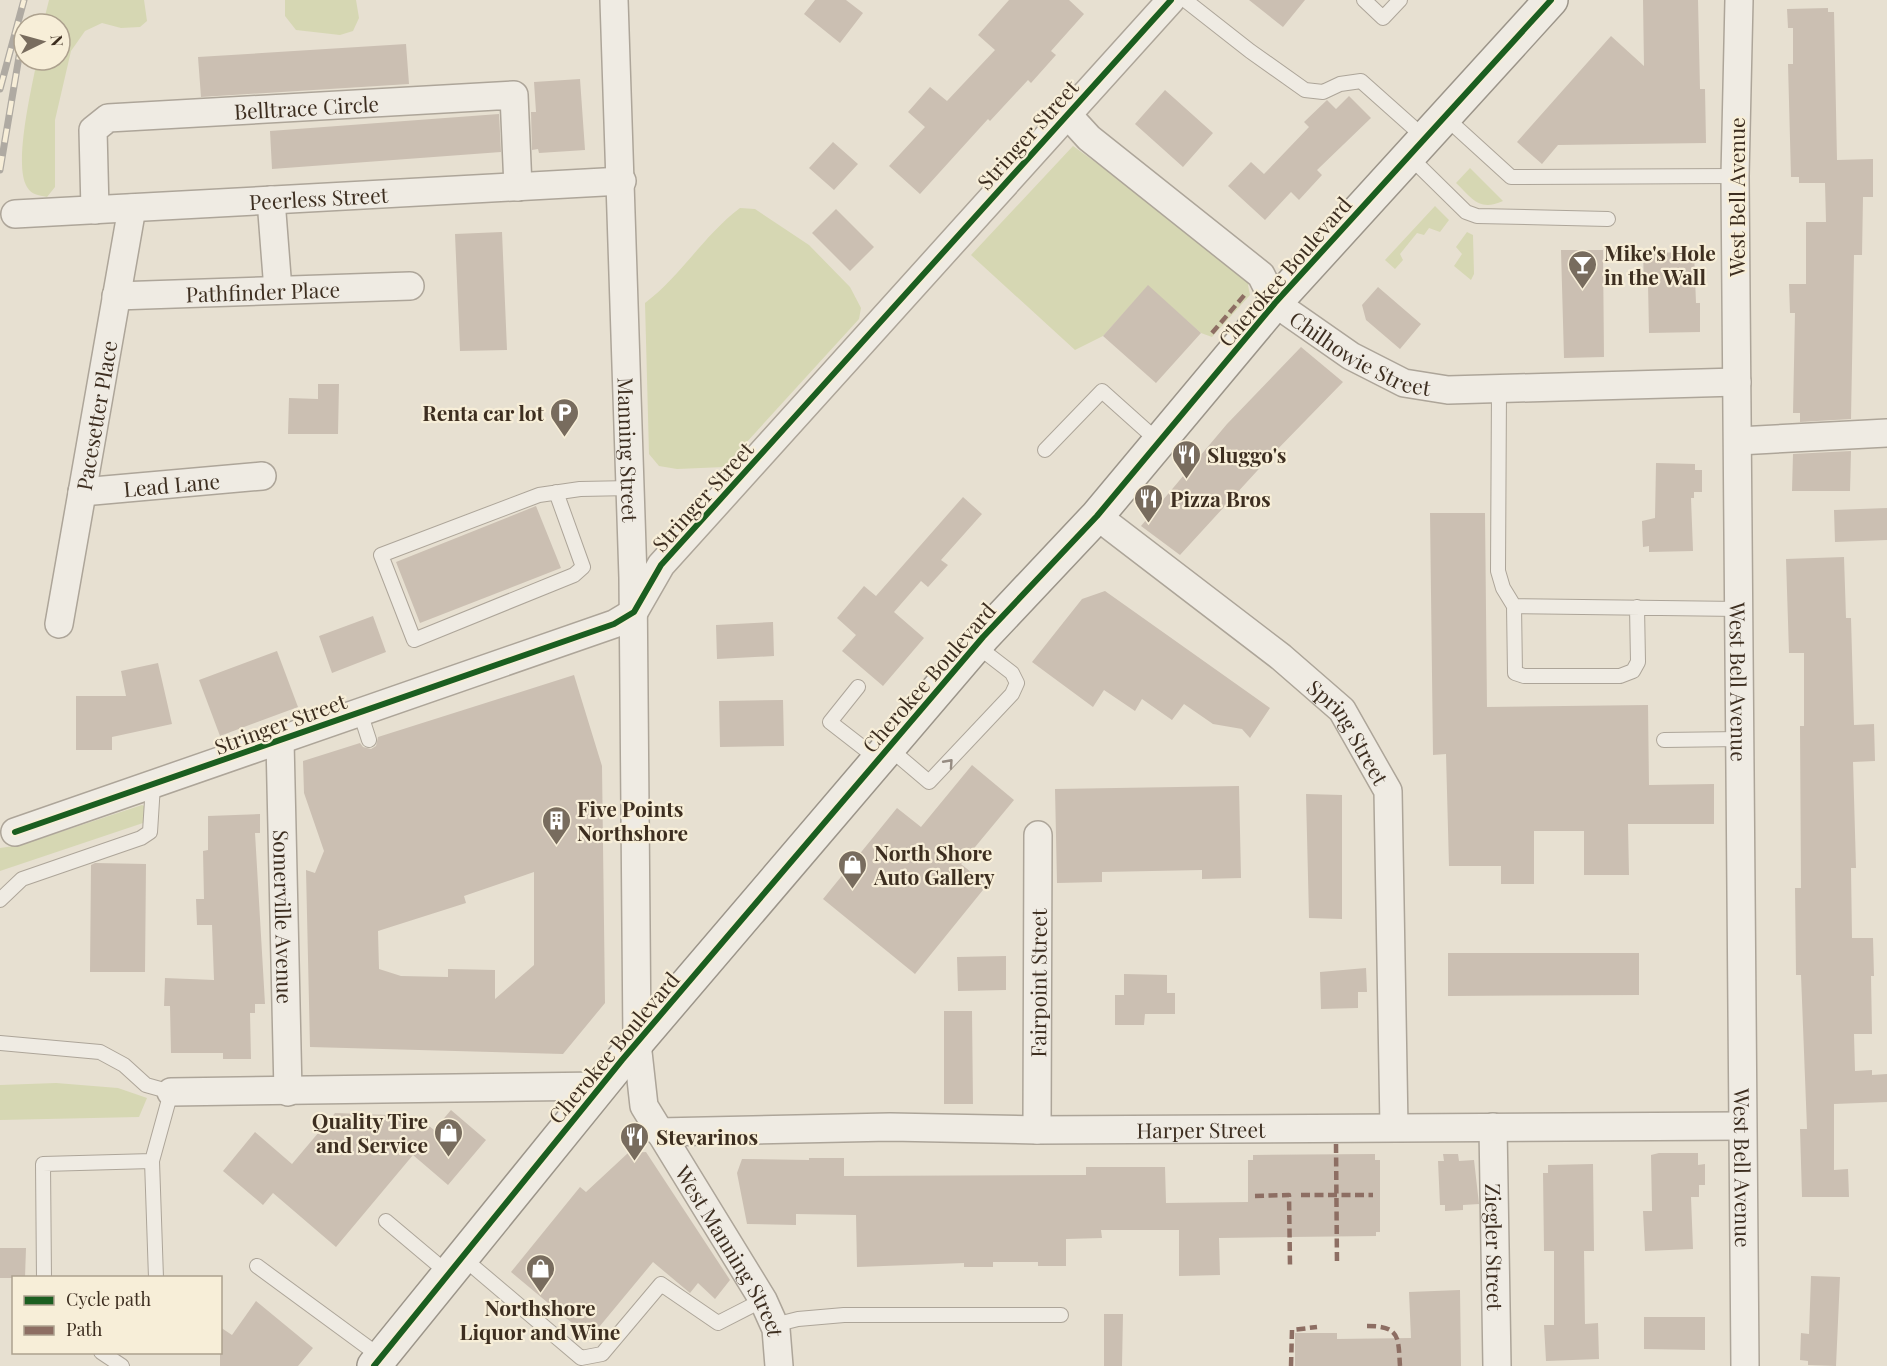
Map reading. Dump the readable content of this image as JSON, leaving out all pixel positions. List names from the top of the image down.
{
  "streets": {
    "main road": ["Cherokee Boulevard"],
    "street": [
      "Belltrace Circle",
      "Stringer Street",
      "West Bell Avenue",
      "Peerless Street",
      "Pathfinder Place",
      "Chilhowie Street",
      "Pacesetter Place",
      "Manning Street",
      "Lead Lane",
      "Spring Street",
      "Somerville Avenue",
      "Fairpoint Street",
      "Harper Street",
      "Ziegler Street",
      "West Manning Street"
    ]
  },
  "crossings": [
    ["Belltrace Circle", "Peerless Street"],
    ["Stringer Street", "Chilhowie Street"],
    ["Stringer Street", "Manning Street"],
    ["Stringer Street", "Somerville Avenue"],
    ["West Bell Avenue", "Chilhowie Street"],
    ["West Bell Avenue", "Harper Street"],
    ["Peerless Street", "Pacesetter Place"],
    ["Peerless Street", "Manning Street"],
    ["Cherokee Boulevard", "Chilhowie Street"],
    ["Cherokee Boulevard", "Manning Street"],
    ["Cherokee Boulevard", "Spring Street"],
    ["Cherokee Boulevard", "West Manning Street"],
    ["Pathfinder Place", "Pacesetter Place"],
    ["Pacesetter Place", "Lead Lane"],
    ["Manning Street", "West Manning Street"],
    ["Spring Street", "Harper Street"],
    ["Fairpoint Street", "Harper Street"],
    ["Harper Street", "Ziegler Street"],
    ["Harper Street", "West Manning Street"]
  ],
  "places": {
    "bar": ["Mike's Hole in the Wall"],
    "parking": ["Renta car lot"],
    "restaurant": ["Sluggo's", "Pizza Bros", "Stevarinos"],
    "building": ["Five Points Northshore"],
    "shop": ["North Shore Auto Gallery", "Quality Tire and Service", "Northshore Liquor and Wine"]
  },
  "legend": ["Cycle path", "Path"],
  "north": "right"
}
